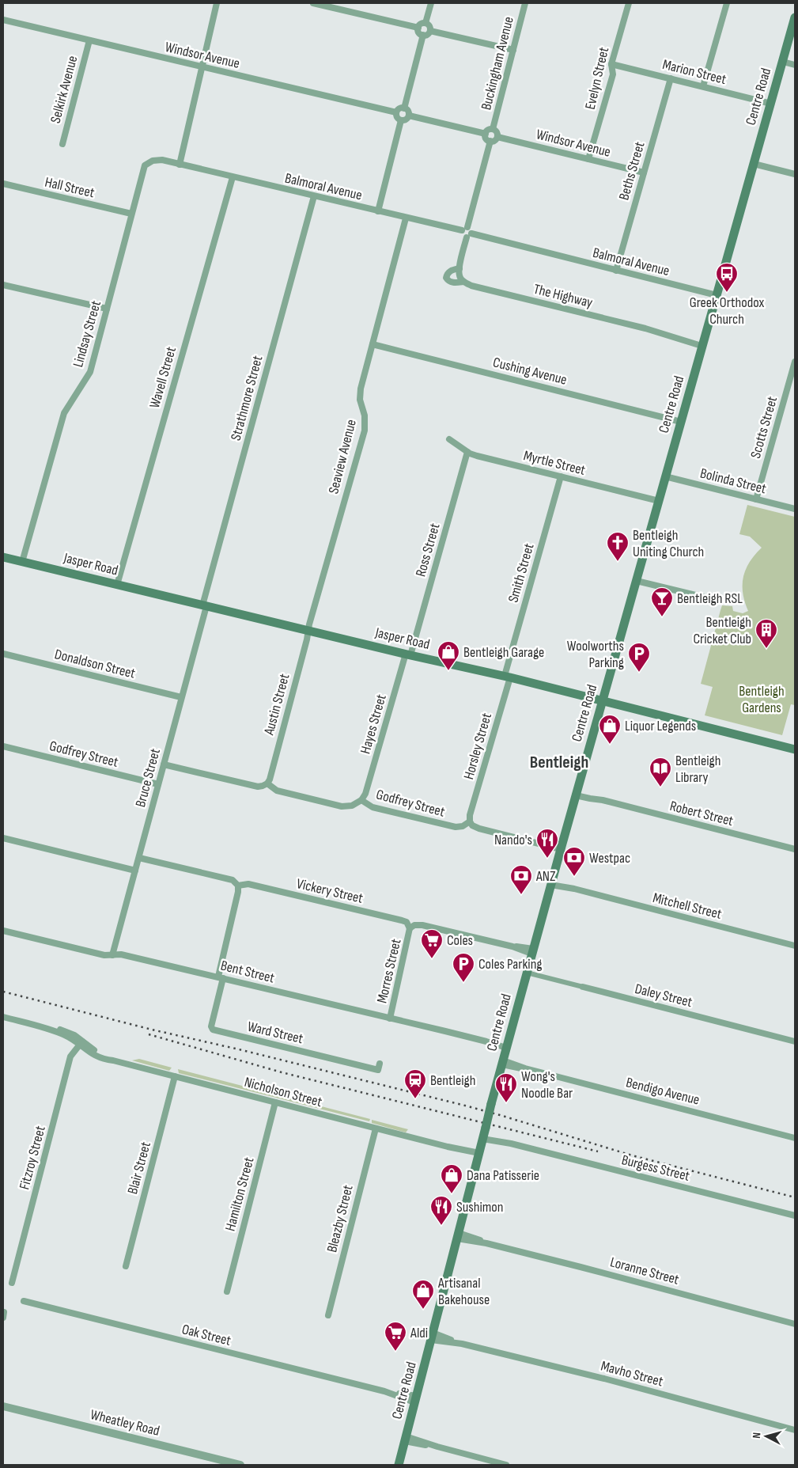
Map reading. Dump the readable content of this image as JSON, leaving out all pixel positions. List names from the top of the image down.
{
  "streets": {
    "main road": ["Centre Road", "Jasper Road"],
    "street": [
      "Windsor Avenue",
      "Buckingham Avenue",
      "Marion Street",
      "Evelyn Street",
      "Selkirk Avenue",
      "Beths Street",
      "Balmoral Avenue",
      "Hall Street",
      "The Highway",
      "Lindsay Street",
      "Cushing Avenue",
      "Wavell Street",
      "Strathmore Street",
      "Scotts Street",
      "Seaview Avenue",
      "Myrtle Street",
      "Bolinda Street",
      "Ross Street",
      "Smith Street",
      "Donaldson Street",
      "Austin Street",
      "Hayes Street",
      "Horsley Street",
      "Godfrey Street",
      "Bruce Street",
      "Robert Street",
      "Vickery Street",
      "Mitchell Street",
      "Morres Street",
      "Bent Street",
      "Daley Street",
      "Ward Street",
      "Bendigo Avenue",
      "Nicholson Street",
      "Fitzroy Street",
      "Blair Street",
      "Burgess Street",
      "Hamilton Street",
      "Bleazby Street",
      "Loranne Street",
      "Oak Street",
      "Mavho Street",
      "Wheatley Road"
    ]
  },
  "crossings": [
    ["Windsor Avenue", "Buckingham Avenue"],
    ["Windsor Avenue", "Evelyn Street"],
    ["Windsor Avenue", "Selkirk Avenue"],
    ["Windsor Avenue", "Beths Street"],
    ["Marion Street", "Evelyn Street"],
    ["Marion Street", "Centre Road"],
    ["Marion Street", "Beths Street"],
    ["Centre Road", "Balmoral Avenue"],
    ["Centre Road", "The Highway"],
    ["Centre Road", "Cushing Avenue"],
    ["Centre Road", "Myrtle Street"],
    ["Centre Road", "Bolinda Street"],
    ["Centre Road", "Jasper Road"],
    ["Centre Road", "Robert Street"],
    ["Centre Road", "Mitchell Street"],
    ["Centre Road", "Bent Street"],
    ["Centre Road", "Daley Street"],
    ["Centre Road", "Bendigo Avenue"],
    ["Centre Road", "Nicholson Street"],
    ["Centre Road", "Burgess Street"],
    ["Centre Road", "Loranne Street"],
    ["Centre Road", "Oak Street"],
    ["Centre Road", "Mavho Street"],
    ["Beths Street", "Balmoral Avenue"],
    ["Balmoral Avenue", "Lindsay Street"],
    ["Balmoral Avenue", "Wavell Street"],
    ["Balmoral Avenue", "Strathmore Street"],
    ["Balmoral Avenue", "Seaview Avenue"],
    ["Hall Street", "Lindsay Street"],
    ["Lindsay Street", "Jasper Road"],
    ["Cushing Avenue", "Seaview Avenue"],
    ["Wavell Street", "Jasper Road"],
    ["Strathmore Street", "Jasper Road"],
    ["Strathmore Street", "Bruce Street"],
    ["Scotts Street", "Bolinda Street"],
    ["Seaview Avenue", "Jasper Road"],
    ["Seaview Avenue", "Austin Street"],
    ["Myrtle Street", "Ross Street"],
    ["Myrtle Street", "Smith Street"],
    ["Ross Street", "Jasper Road"],
    ["Ross Street", "Hayes Street"],
    ["Jasper Road", "Smith Street"],
    ["Jasper Road", "Austin Street"],
    ["Jasper Road", "Hayes Street"],
    ["Jasper Road", "Horsley Street"],
    ["Jasper Road", "Bruce Street"],
    ["Smith Street", "Horsley Street"],
    ["Donaldson Street", "Bruce Street"],
    ["Austin Street", "Godfrey Street"],
    ["Hayes Street", "Godfrey Street"],
    ["Horsley Street", "Godfrey Street"],
    ["Godfrey Street", "Bruce Street"],
    ["Bruce Street", "Vickery Street"],
    ["Bruce Street", "Bent Street"],
    ["Vickery Street", "Morres Street"],
    ["Vickery Street", "Ward Street"],
    ["Morres Street", "Bent Street"],
    ["Bent Street", "Ward Street"],
    ["Nicholson Street", "Fitzroy Street"],
    ["Nicholson Street", "Blair Street"],
    ["Nicholson Street", "Hamilton Street"],
    ["Nicholson Street", "Bleazby Street"]
  ],
  "districts": ["Bentleigh"],
  "parks": ["Bentleigh Gardens"],
  "places": {
    "bus stop": ["Greek Orthodox Church"],
    "church": ["Bentleigh Uniting Church"],
    "bar": ["Bentleigh RSL"],
    "building": ["Bentleigh Cricket Club"],
    "shop": [
      "Bentleigh Garage",
      "Liquor Legends",
      "Dana Patisserie",
      "Artisanal Bakehouse"
    ],
    "parking": ["Woolworths Parking", "Coles Parking"],
    "library": ["Bentleigh Library"],
    "restaurant": ["Nando's", "Wong's Noodle Bar", "Sushimon"],
    "bank": ["Westpac", "ANZ"],
    "supermarket": ["Coles", "Aldi"],
    "station": ["Bentleigh"]
  },
  "north": "left"
}
